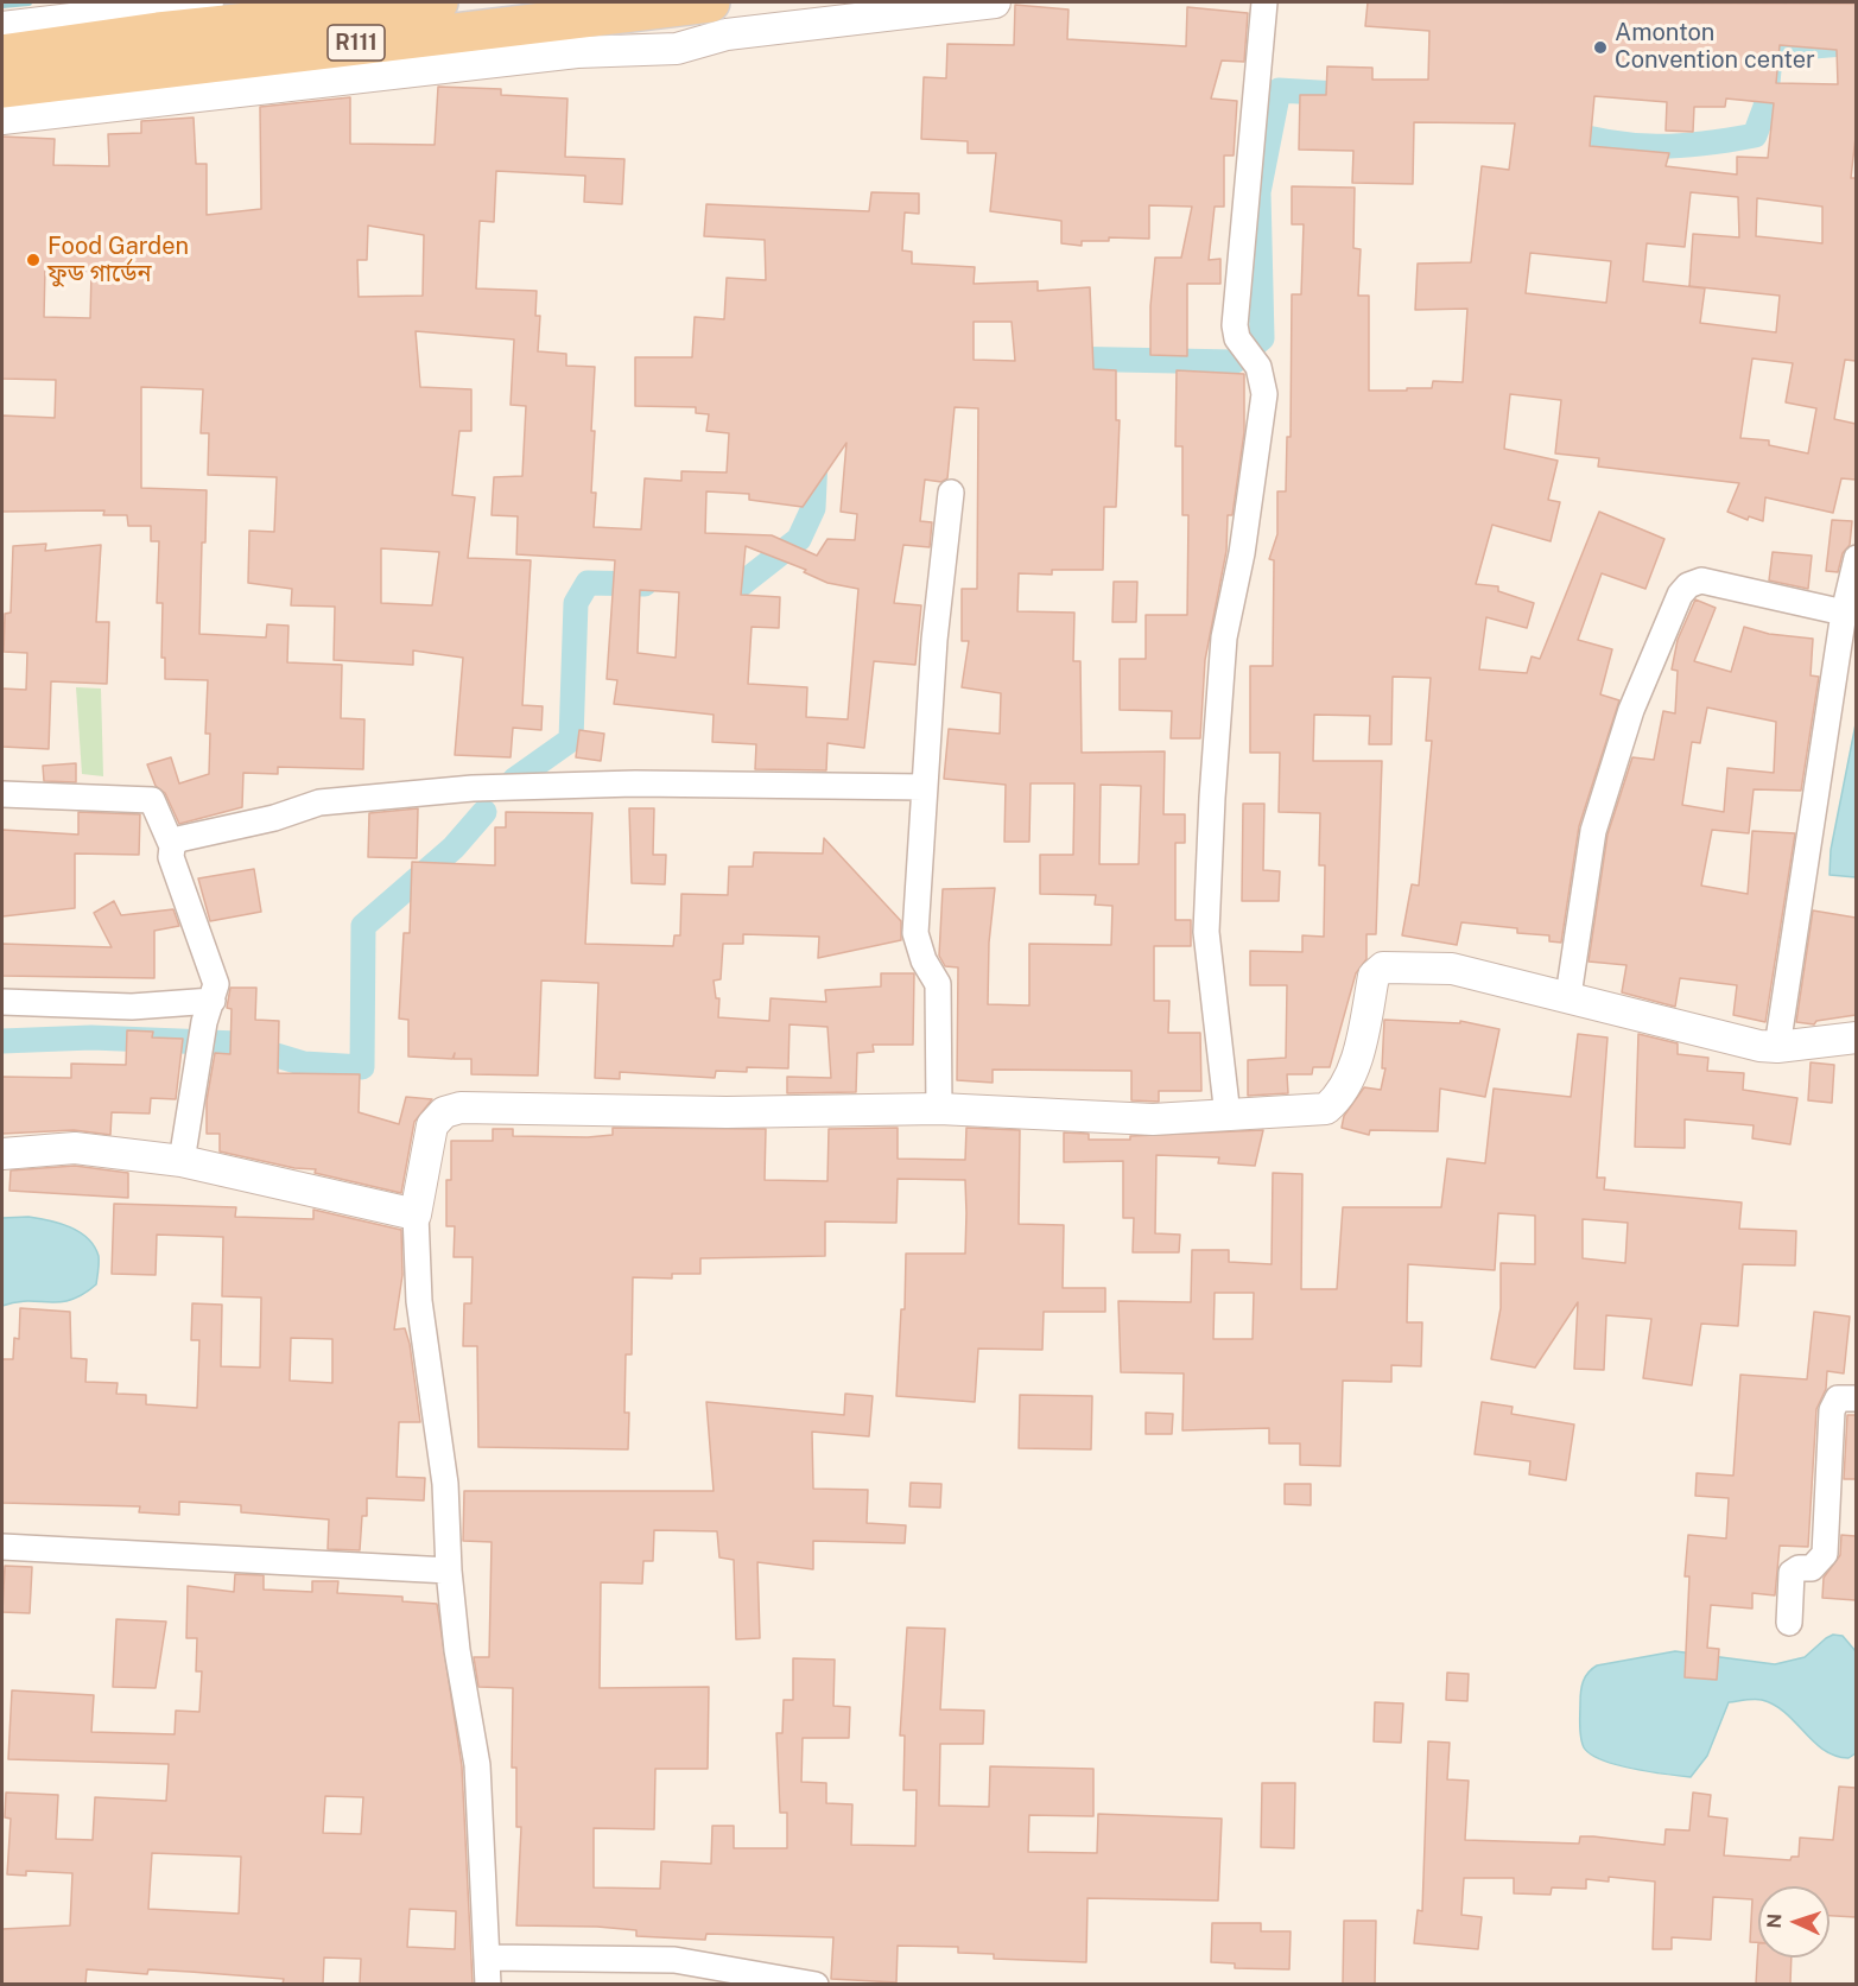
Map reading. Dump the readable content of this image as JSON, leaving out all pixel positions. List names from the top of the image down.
{
  "streets": {
    "main road": ["R111"]
  },
  "places": ["Amonton Convention center", "Food Garden ফুড গার্ডেন"],
  "north": "left"
}
